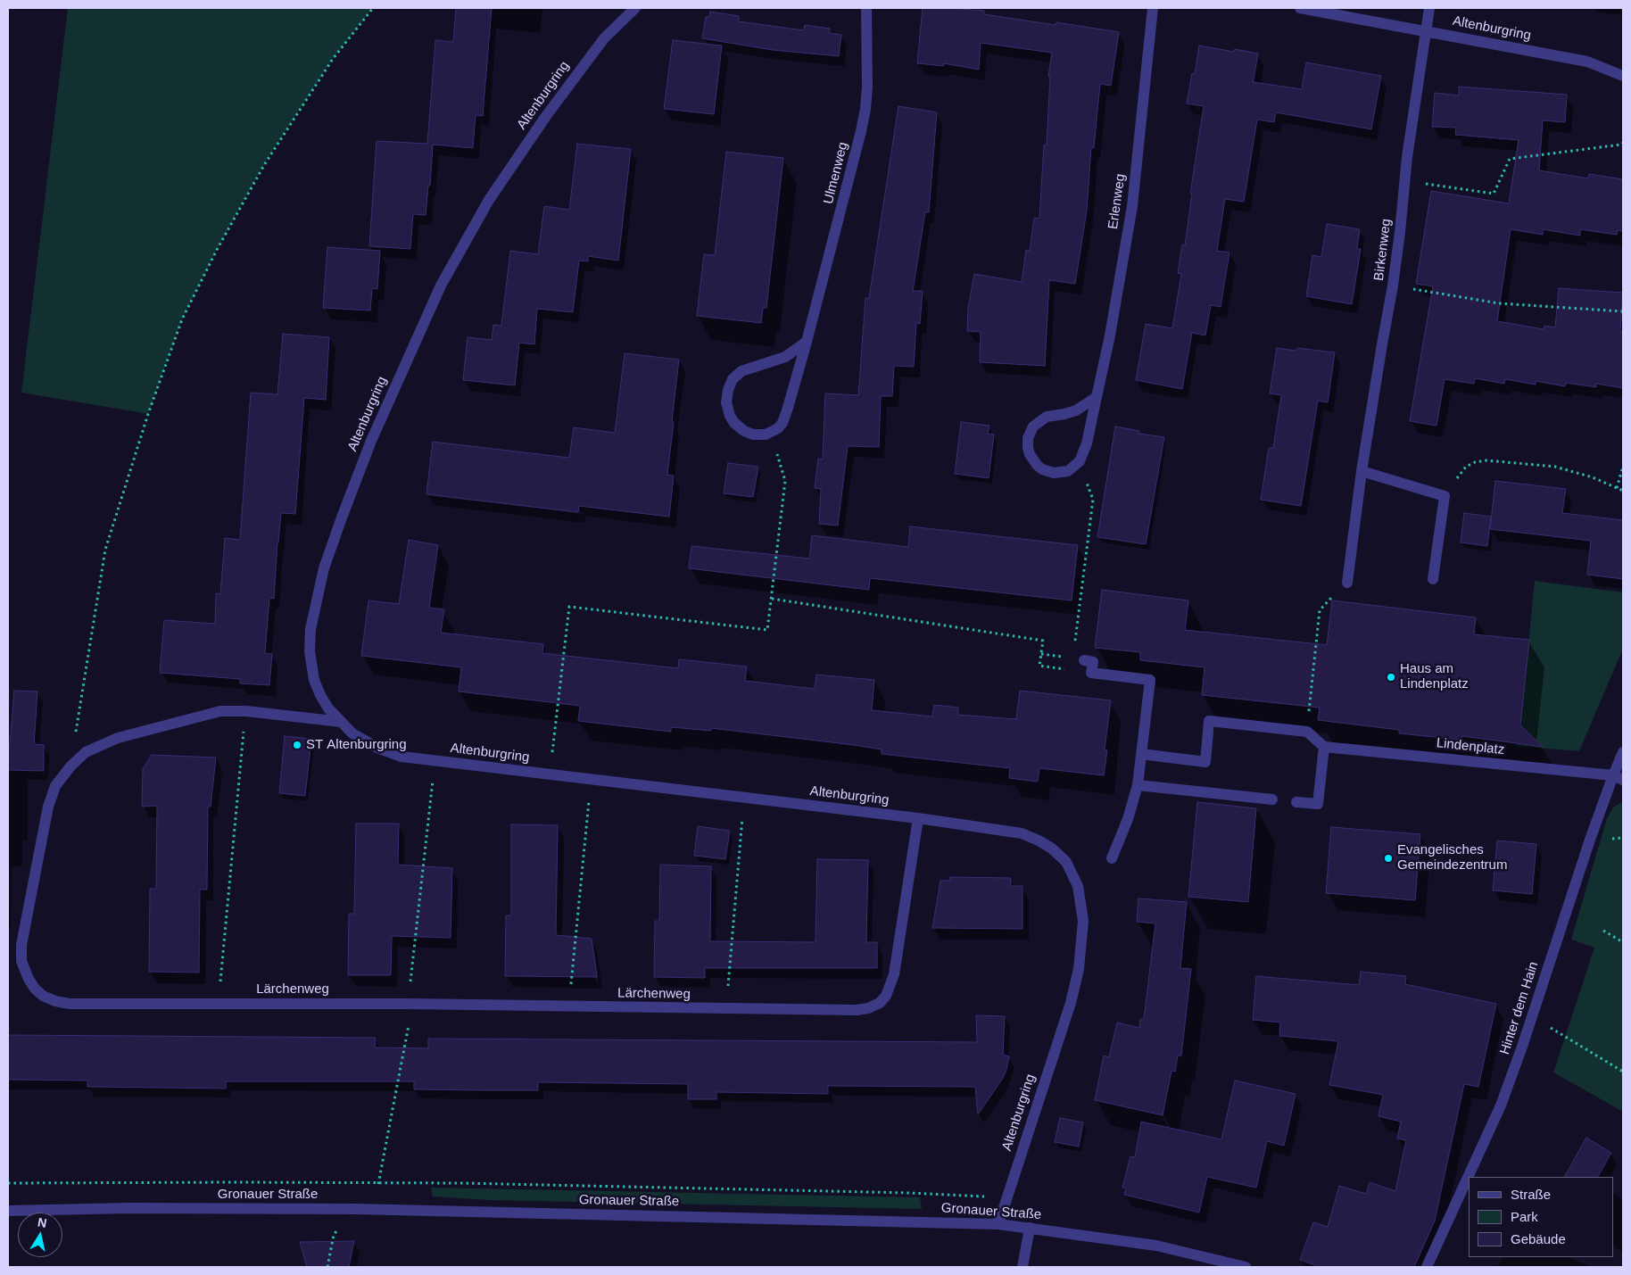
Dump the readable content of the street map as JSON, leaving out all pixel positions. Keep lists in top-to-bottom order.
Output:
{
  "streets": {
    "street": [
      "Altenburgring",
      "Ulmenweg",
      "Erlenweg",
      "Birkenweg",
      "Lindenplatz",
      "Lärchenweg",
      "Hinter dem Hain",
      "Gronauer Straße"
    ]
  },
  "crossings": [
    ["Altenburgring", "Birkenweg"],
    ["Altenburgring", "Lärchenweg"],
    ["Altenburgring", "Gronauer Straße"],
    ["Lindenplatz", "Hinter dem Hain"]
  ],
  "places": ["Haus am Lindenplatz", "ST Altenburgring", "Evangelisches Gemeindezentrum"],
  "legend": ["Straße", "Park", "Gebäude"],
  "north": "top"
}
